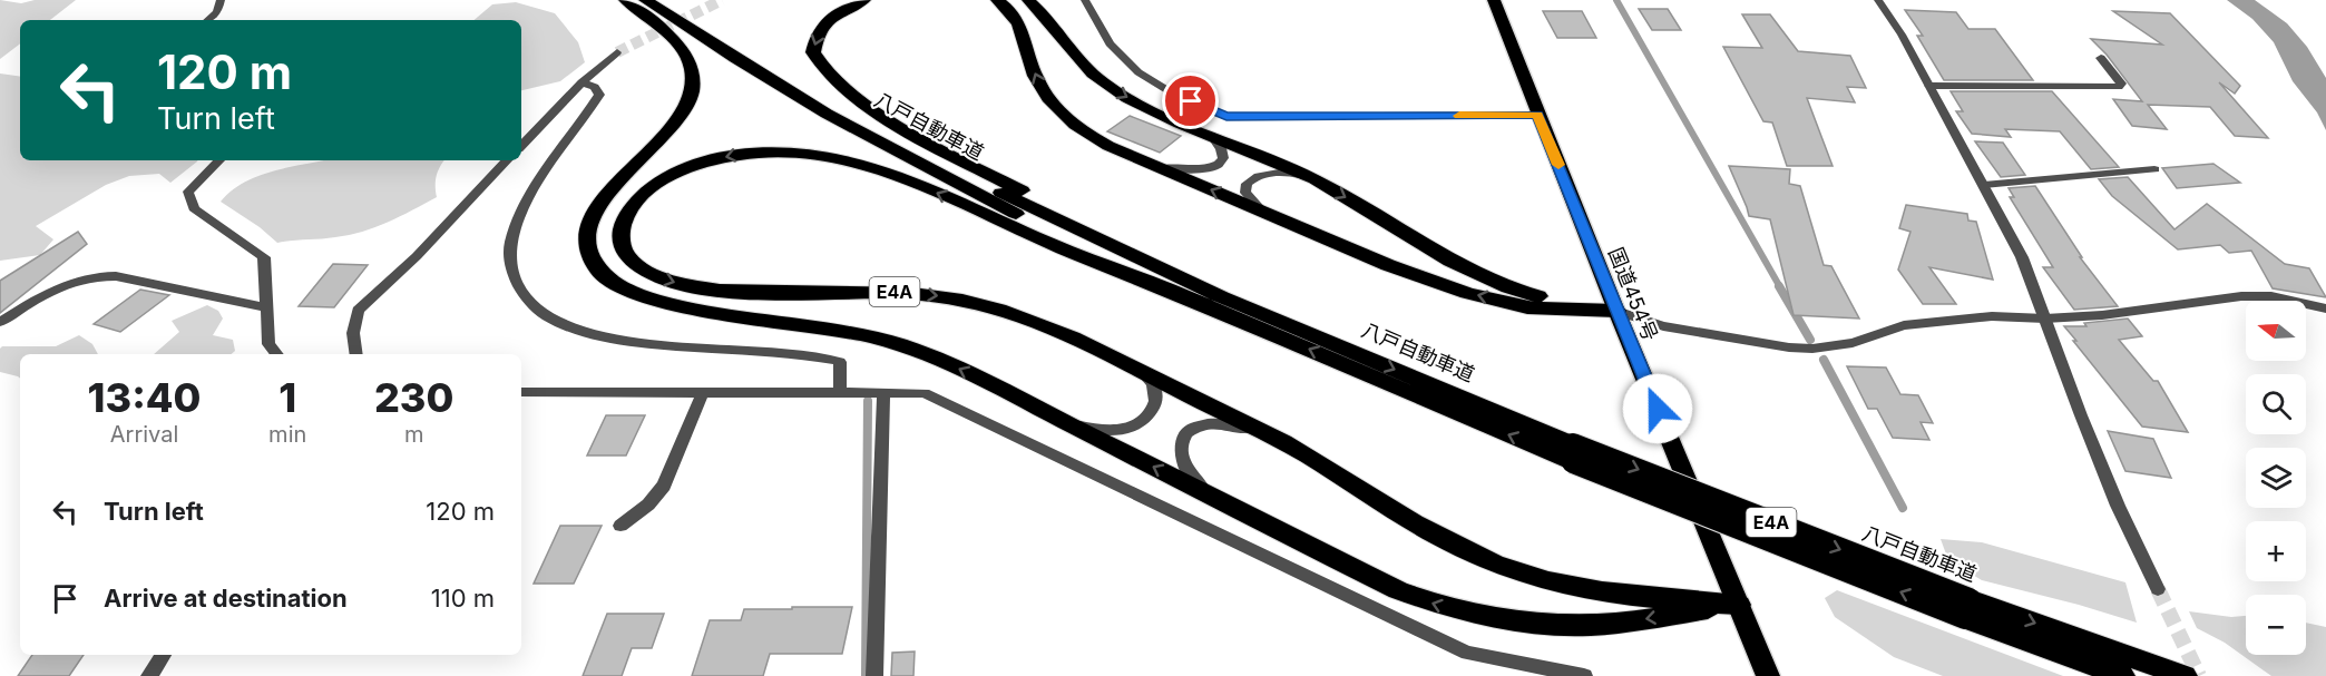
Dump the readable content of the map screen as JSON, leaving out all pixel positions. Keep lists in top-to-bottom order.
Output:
{
  "streets": {
    "highway": ["八戸自動車道", "E4A", "国道454号"]
  },
  "crossings": [
    ["八戸自動車道", "E4A"],
    ["E4A", "国道454号"]
  ],
  "north": "left",
  "page": {
    "turn": ["120 m", "Turn left"],
    "map_buttons": ["+", "−"],
    "eta": [
      "13:40",
      "Arrival",
      "1",
      "min",
      "230",
      "m"
    ],
    "list": [
      {
        "name": "Turn left",
        "value": "120 m"
      },
      {
        "name": "Arrive at destination",
        "value": "110 m"
      }
    ]
  }
}
